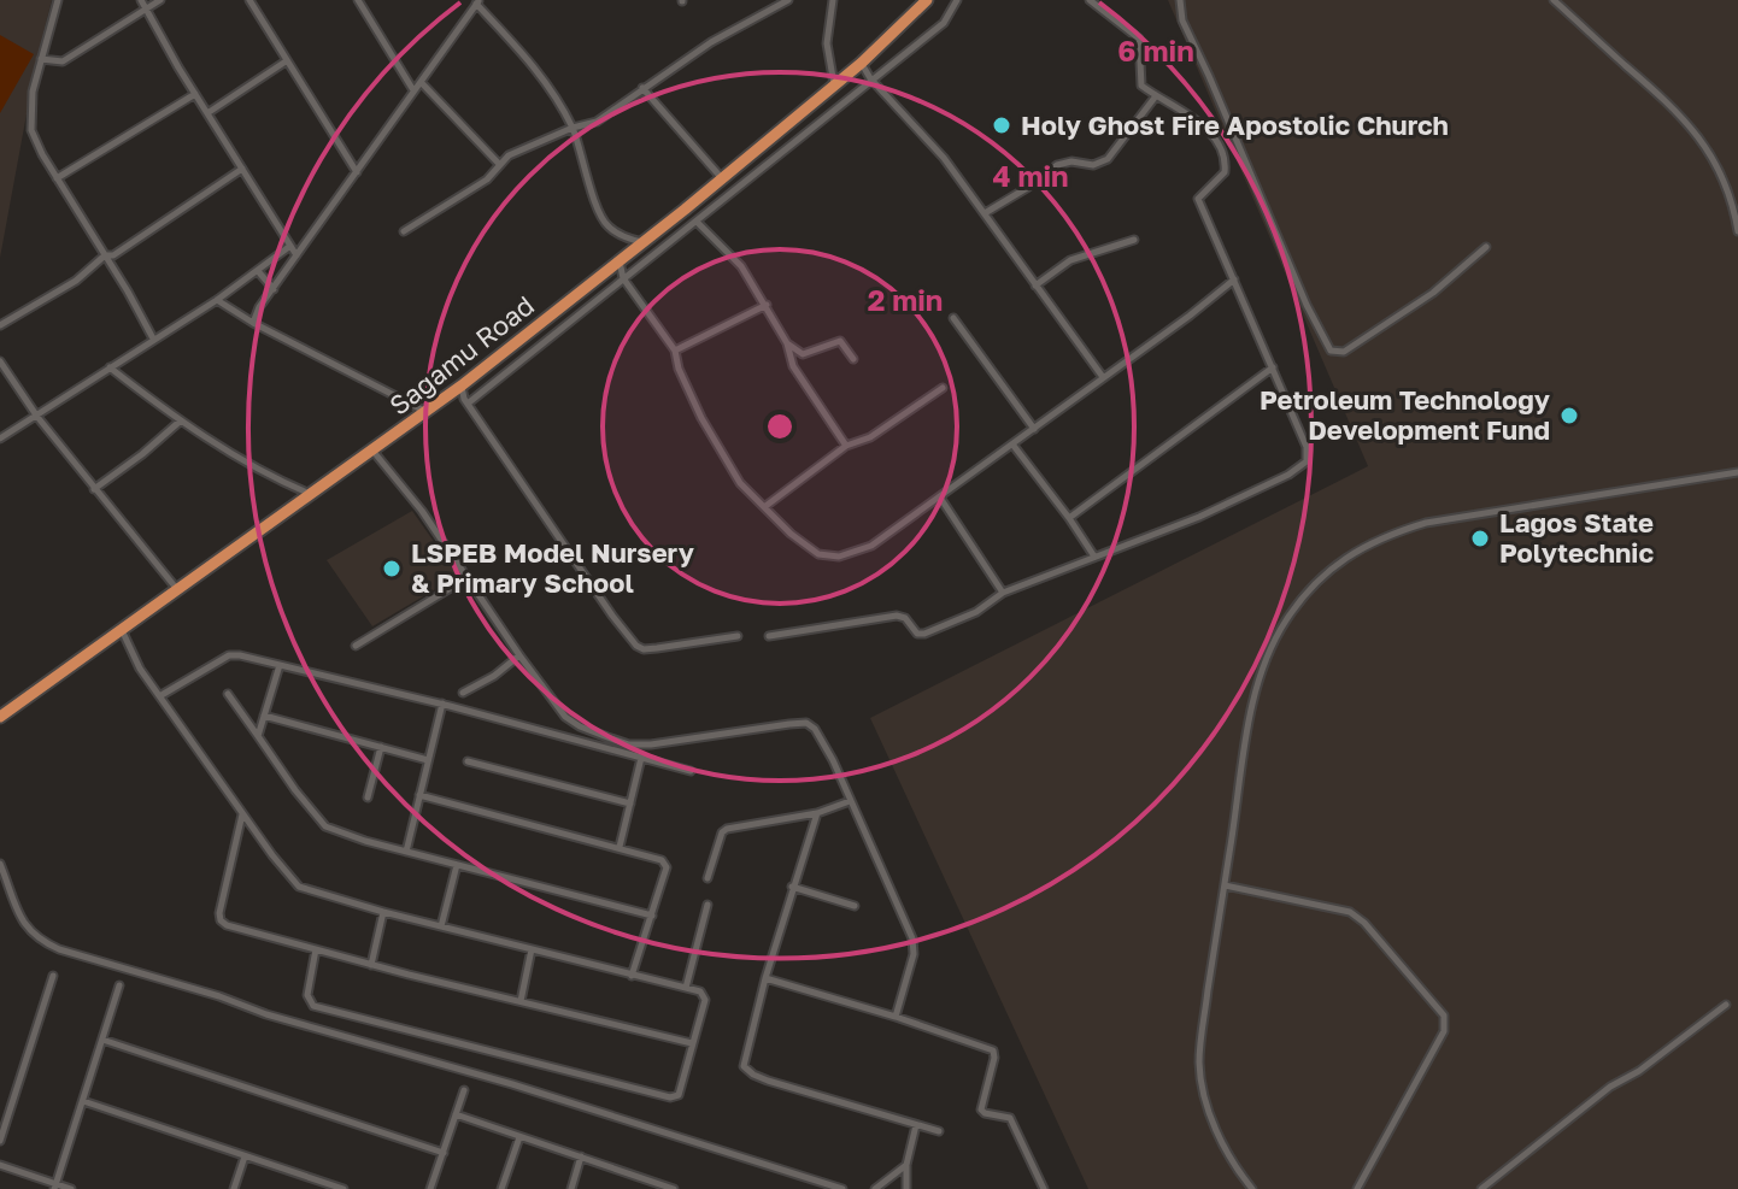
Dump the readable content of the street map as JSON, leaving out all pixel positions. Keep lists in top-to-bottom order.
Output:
{
  "streets": {
    "highway": ["Sagamu Road"]
  },
  "places": [
    "Holy Ghost Fire Apostolic Church",
    "Petroleum Technology Development Fund",
    "Lagos State Polytechnic",
    "LSPEB Model Nursery & Primary School"
  ],
  "rings": ["6 min", "4 min", "2 min"]
}
